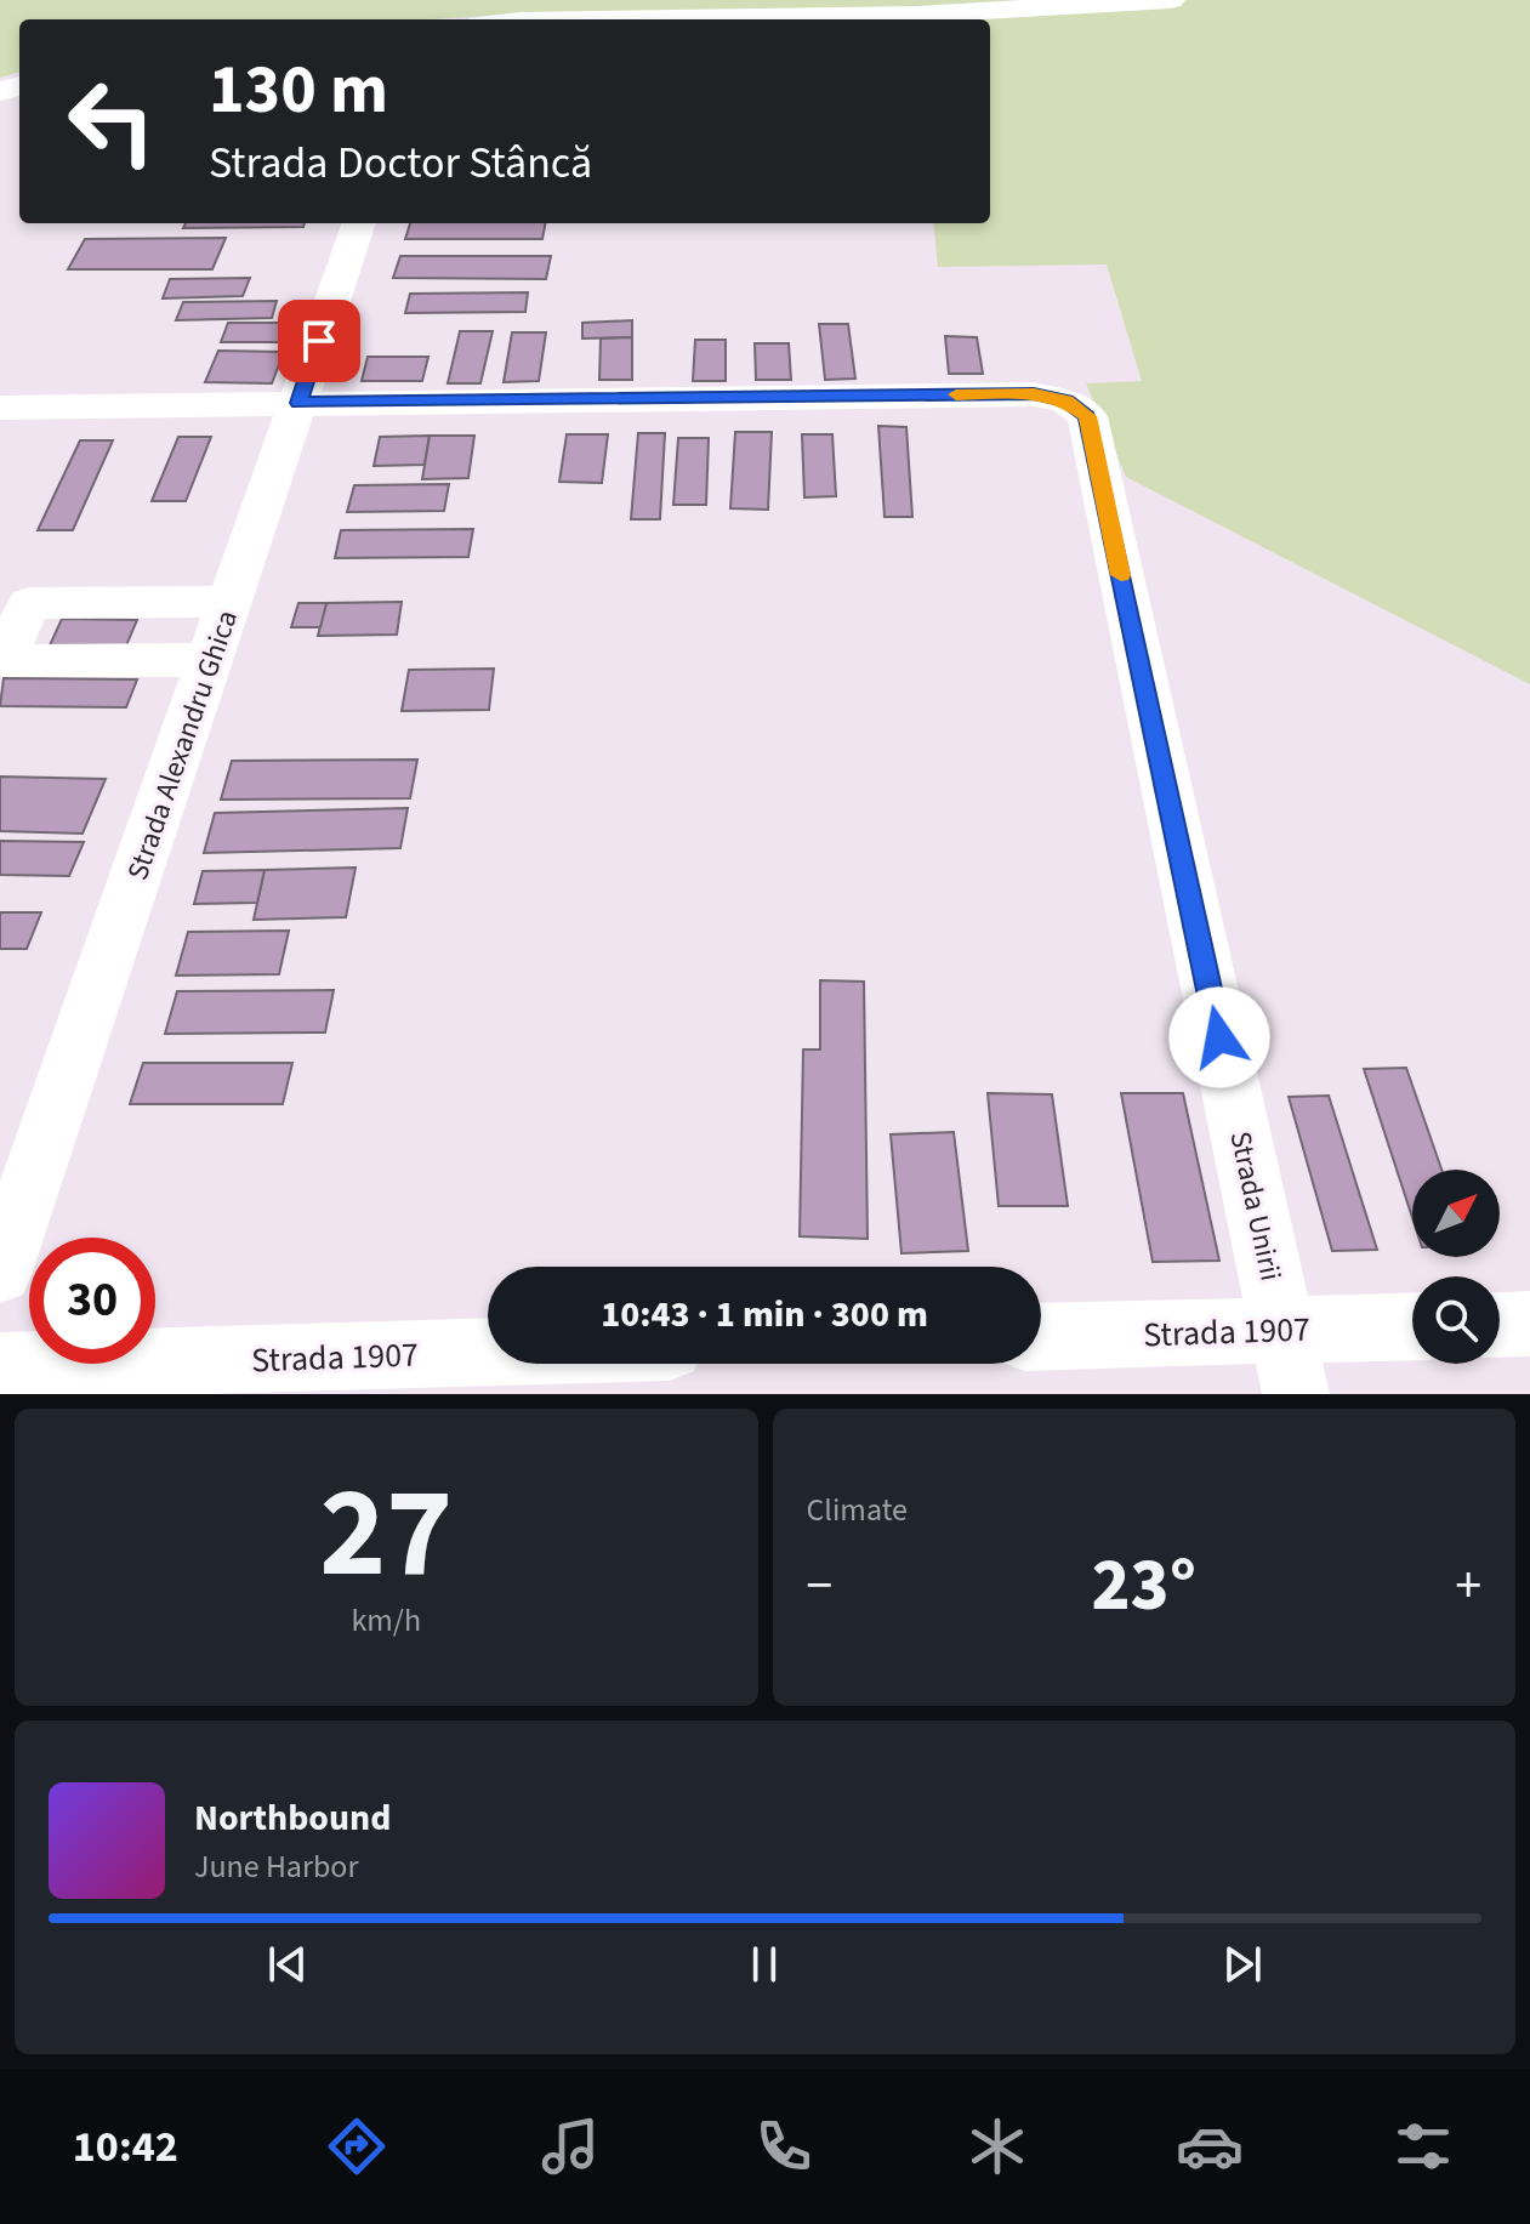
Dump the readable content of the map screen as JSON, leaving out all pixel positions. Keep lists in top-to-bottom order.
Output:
{
  "streets": {
    "street": ["Strada Alexandru Ghica", "Strada Unirii", "Strada 1907"]
  },
  "crossings": [
    ["Strada Alexandru Ghica", "Strada Unirii"],
    ["Strada Unirii", "Strada 1907"]
  ],
  "north": "top right",
  "page": {
    "turn": ["130 m", "Strada Doctor Stâncă"],
    "limit": "30",
    "trip": "10:43 · 1 min · 300 m",
    "tile": [
      ["27", "km/h"],
      "Climate"
    ],
    "heat": ["−", "23°", "+"],
    "song": ["Northbound", "June Harbor"],
    "tabs": "10:42"
  }
}
